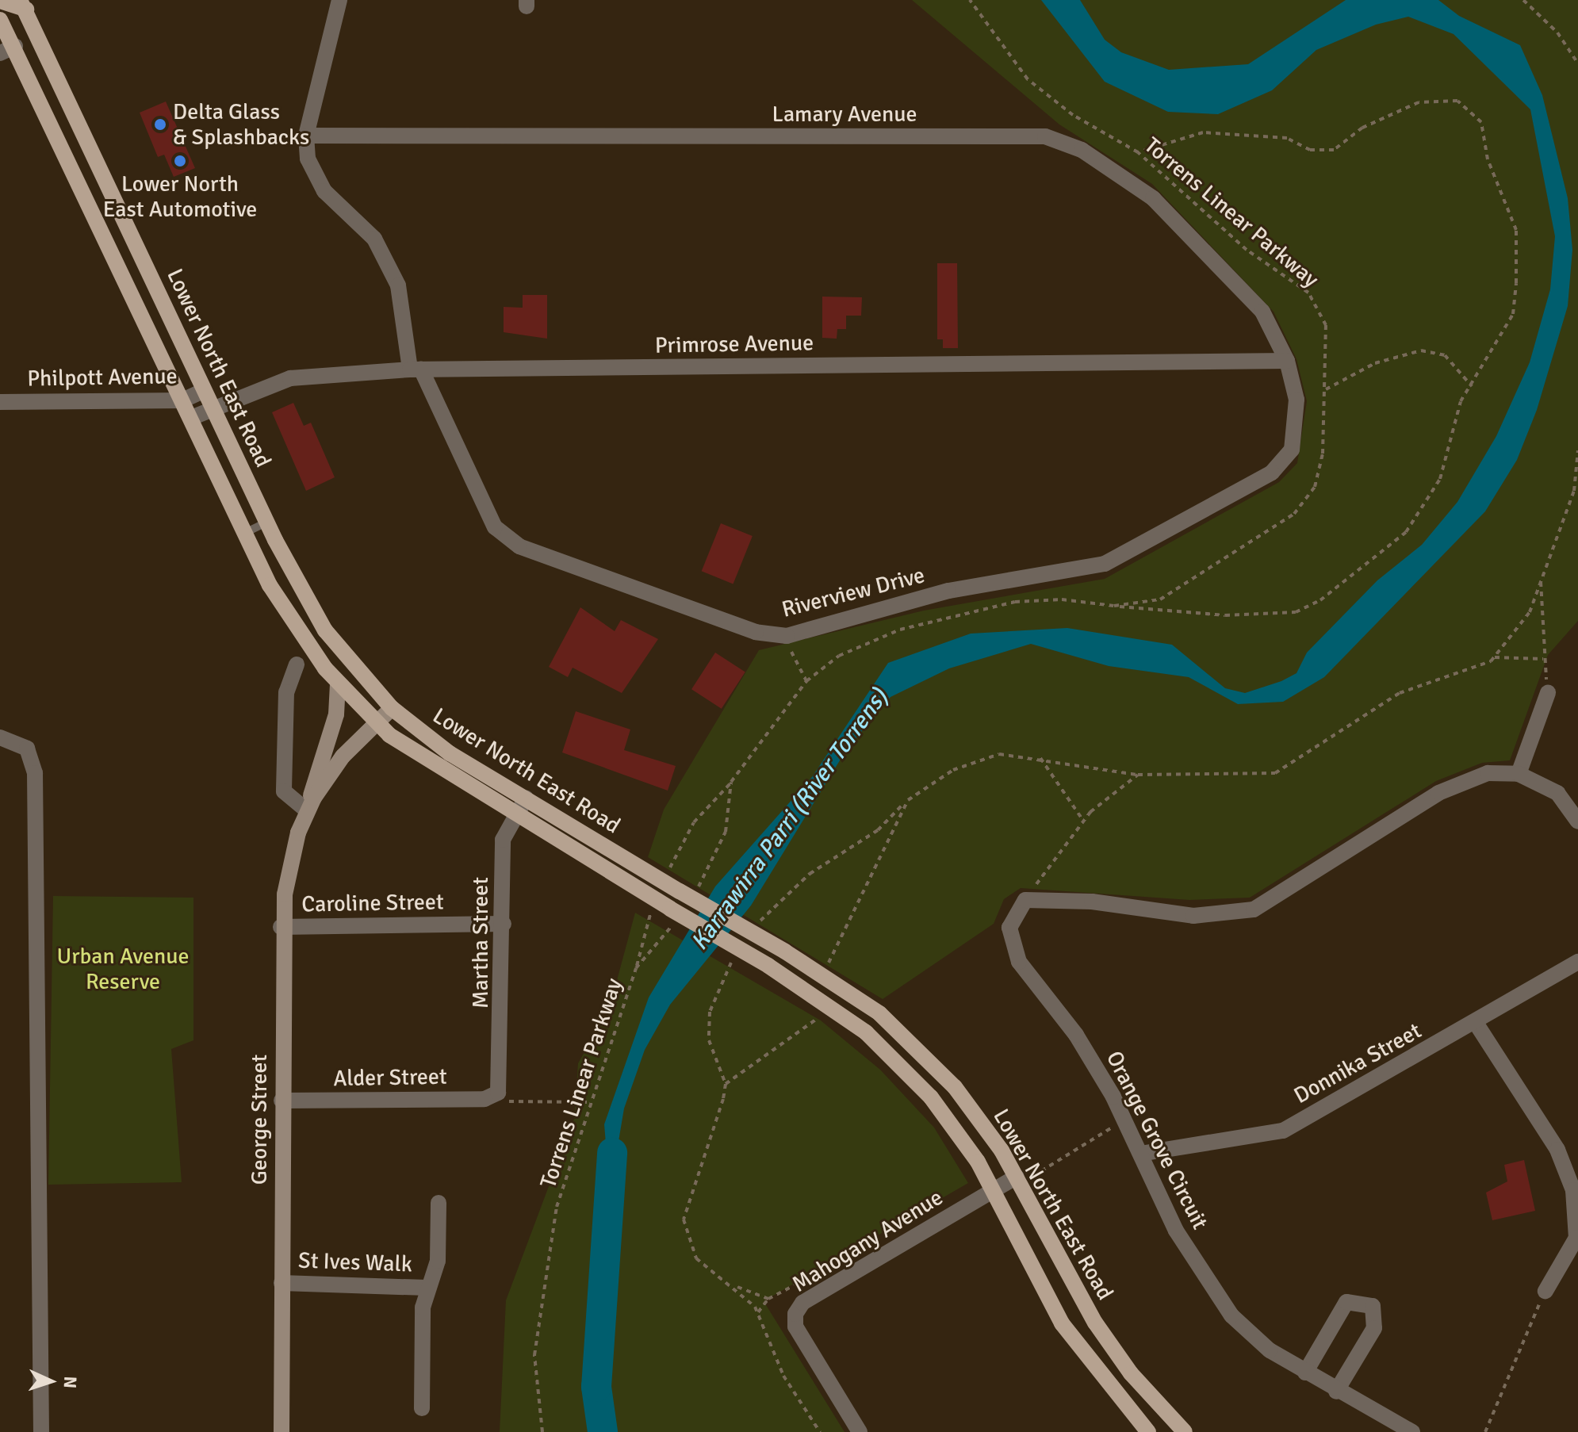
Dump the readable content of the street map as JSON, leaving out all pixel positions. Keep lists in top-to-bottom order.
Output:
{
  "streets": {
    "main road": ["Lower North East Road"],
    "street": [
      "Lamary Avenue",
      "Primrose Avenue",
      "Philpott Avenue",
      "Riverview Drive",
      "Caroline Street",
      "Martha Street",
      "Donnika Street",
      "Alder Street",
      "George Street",
      "Orange Grove Circuit",
      "Mahogany Avenue",
      "St Ives Walk"
    ],
    "path": ["Torrens Linear Parkway"]
  },
  "crossings": [
    ["Lamary Avenue", "Primrose Avenue"],
    ["Lamary Avenue", "Riverview Drive"],
    ["Torrens Linear Parkway", "Lower North East Road"],
    ["Primrose Avenue", "Lower North East Road"],
    ["Primrose Avenue", "Riverview Drive"],
    ["Lower North East Road", "Philpott Avenue"],
    ["Lower North East Road", "Martha Street"],
    ["Lower North East Road", "George Street"],
    ["Lower North East Road", "Mahogany Avenue"],
    ["Caroline Street", "Martha Street"],
    ["Caroline Street", "George Street"],
    ["Martha Street", "Alder Street"],
    ["Donnika Street", "Orange Grove Circuit"],
    ["Alder Street", "George Street"],
    ["George Street", "St Ives Walk"]
  ],
  "water": ["Karrawirra Parri (River Torrens)"],
  "parks": ["Urban Avenue Reserve"],
  "places": ["Delta Glass & Splashbacks", "Lower North East Automotive"],
  "north": "right"
}
